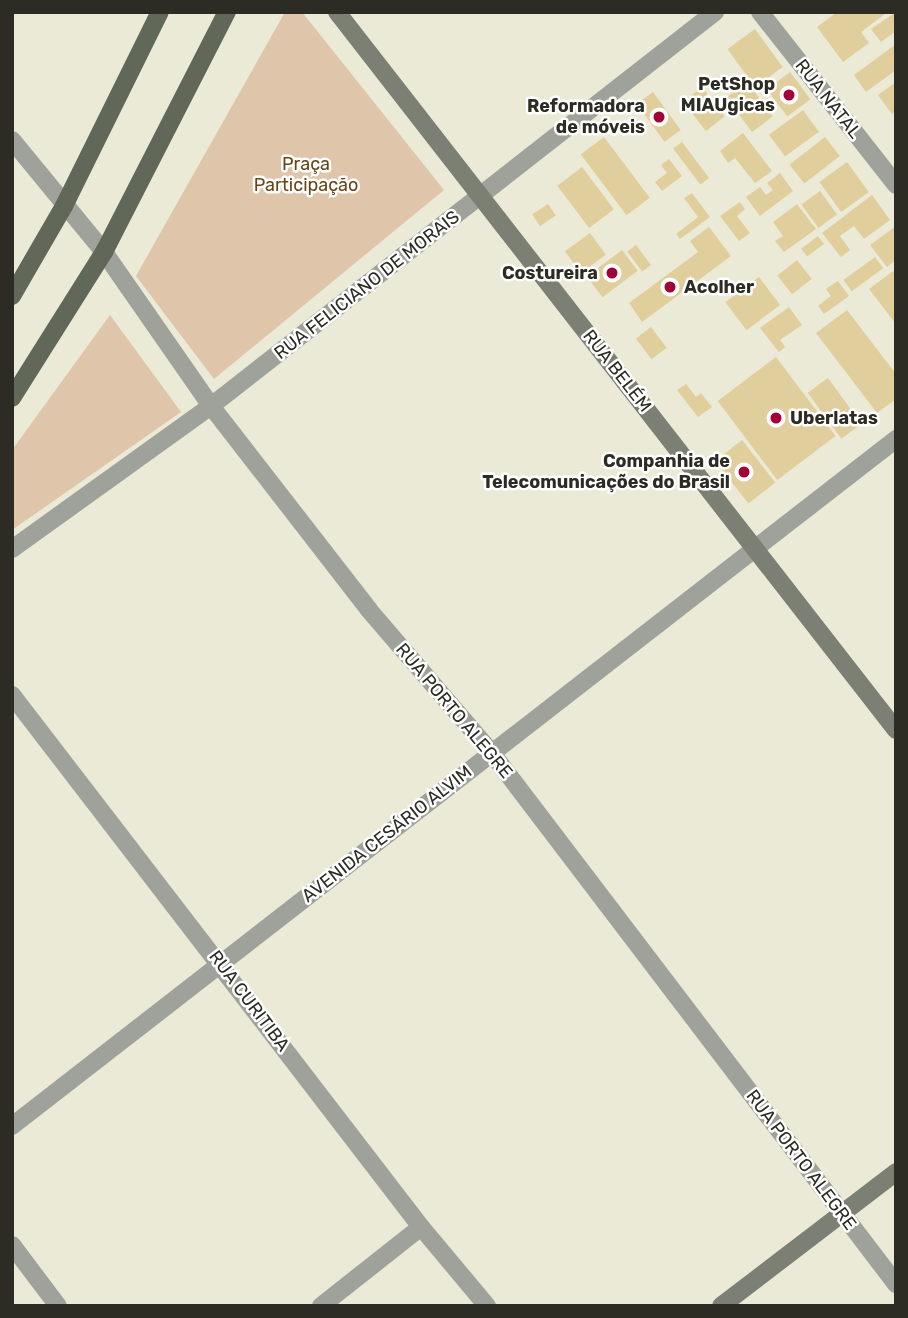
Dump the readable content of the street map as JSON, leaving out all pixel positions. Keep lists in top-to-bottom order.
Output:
{
  "streets": {
    "street": [
      "RUA NATAL",
      "RUA FELICIANO DE MORAIS",
      "RUA BELÉM",
      "RUA PORTO ALEGRE",
      "AVENIDA CESÁRIO ALVIM",
      "RUA CURITIBA"
    ]
  },
  "crossings": [
    ["RUA FELICIANO DE MORAIS", "RUA BELÉM"],
    ["RUA FELICIANO DE MORAIS", "RUA PORTO ALEGRE"],
    ["RUA BELÉM", "AVENIDA CESÁRIO ALVIM"],
    ["RUA PORTO ALEGRE", "AVENIDA CESÁRIO ALVIM"],
    ["AVENIDA CESÁRIO ALVIM", "RUA CURITIBA"]
  ],
  "parks": ["Praça Participação"],
  "places": [
    "PetShop MIAUgicas",
    "Reformadora de móveis",
    "Costureira",
    "Acolher",
    "Uberlatas",
    "Companhia de Telecomunicações do Brasil"
  ]
}
